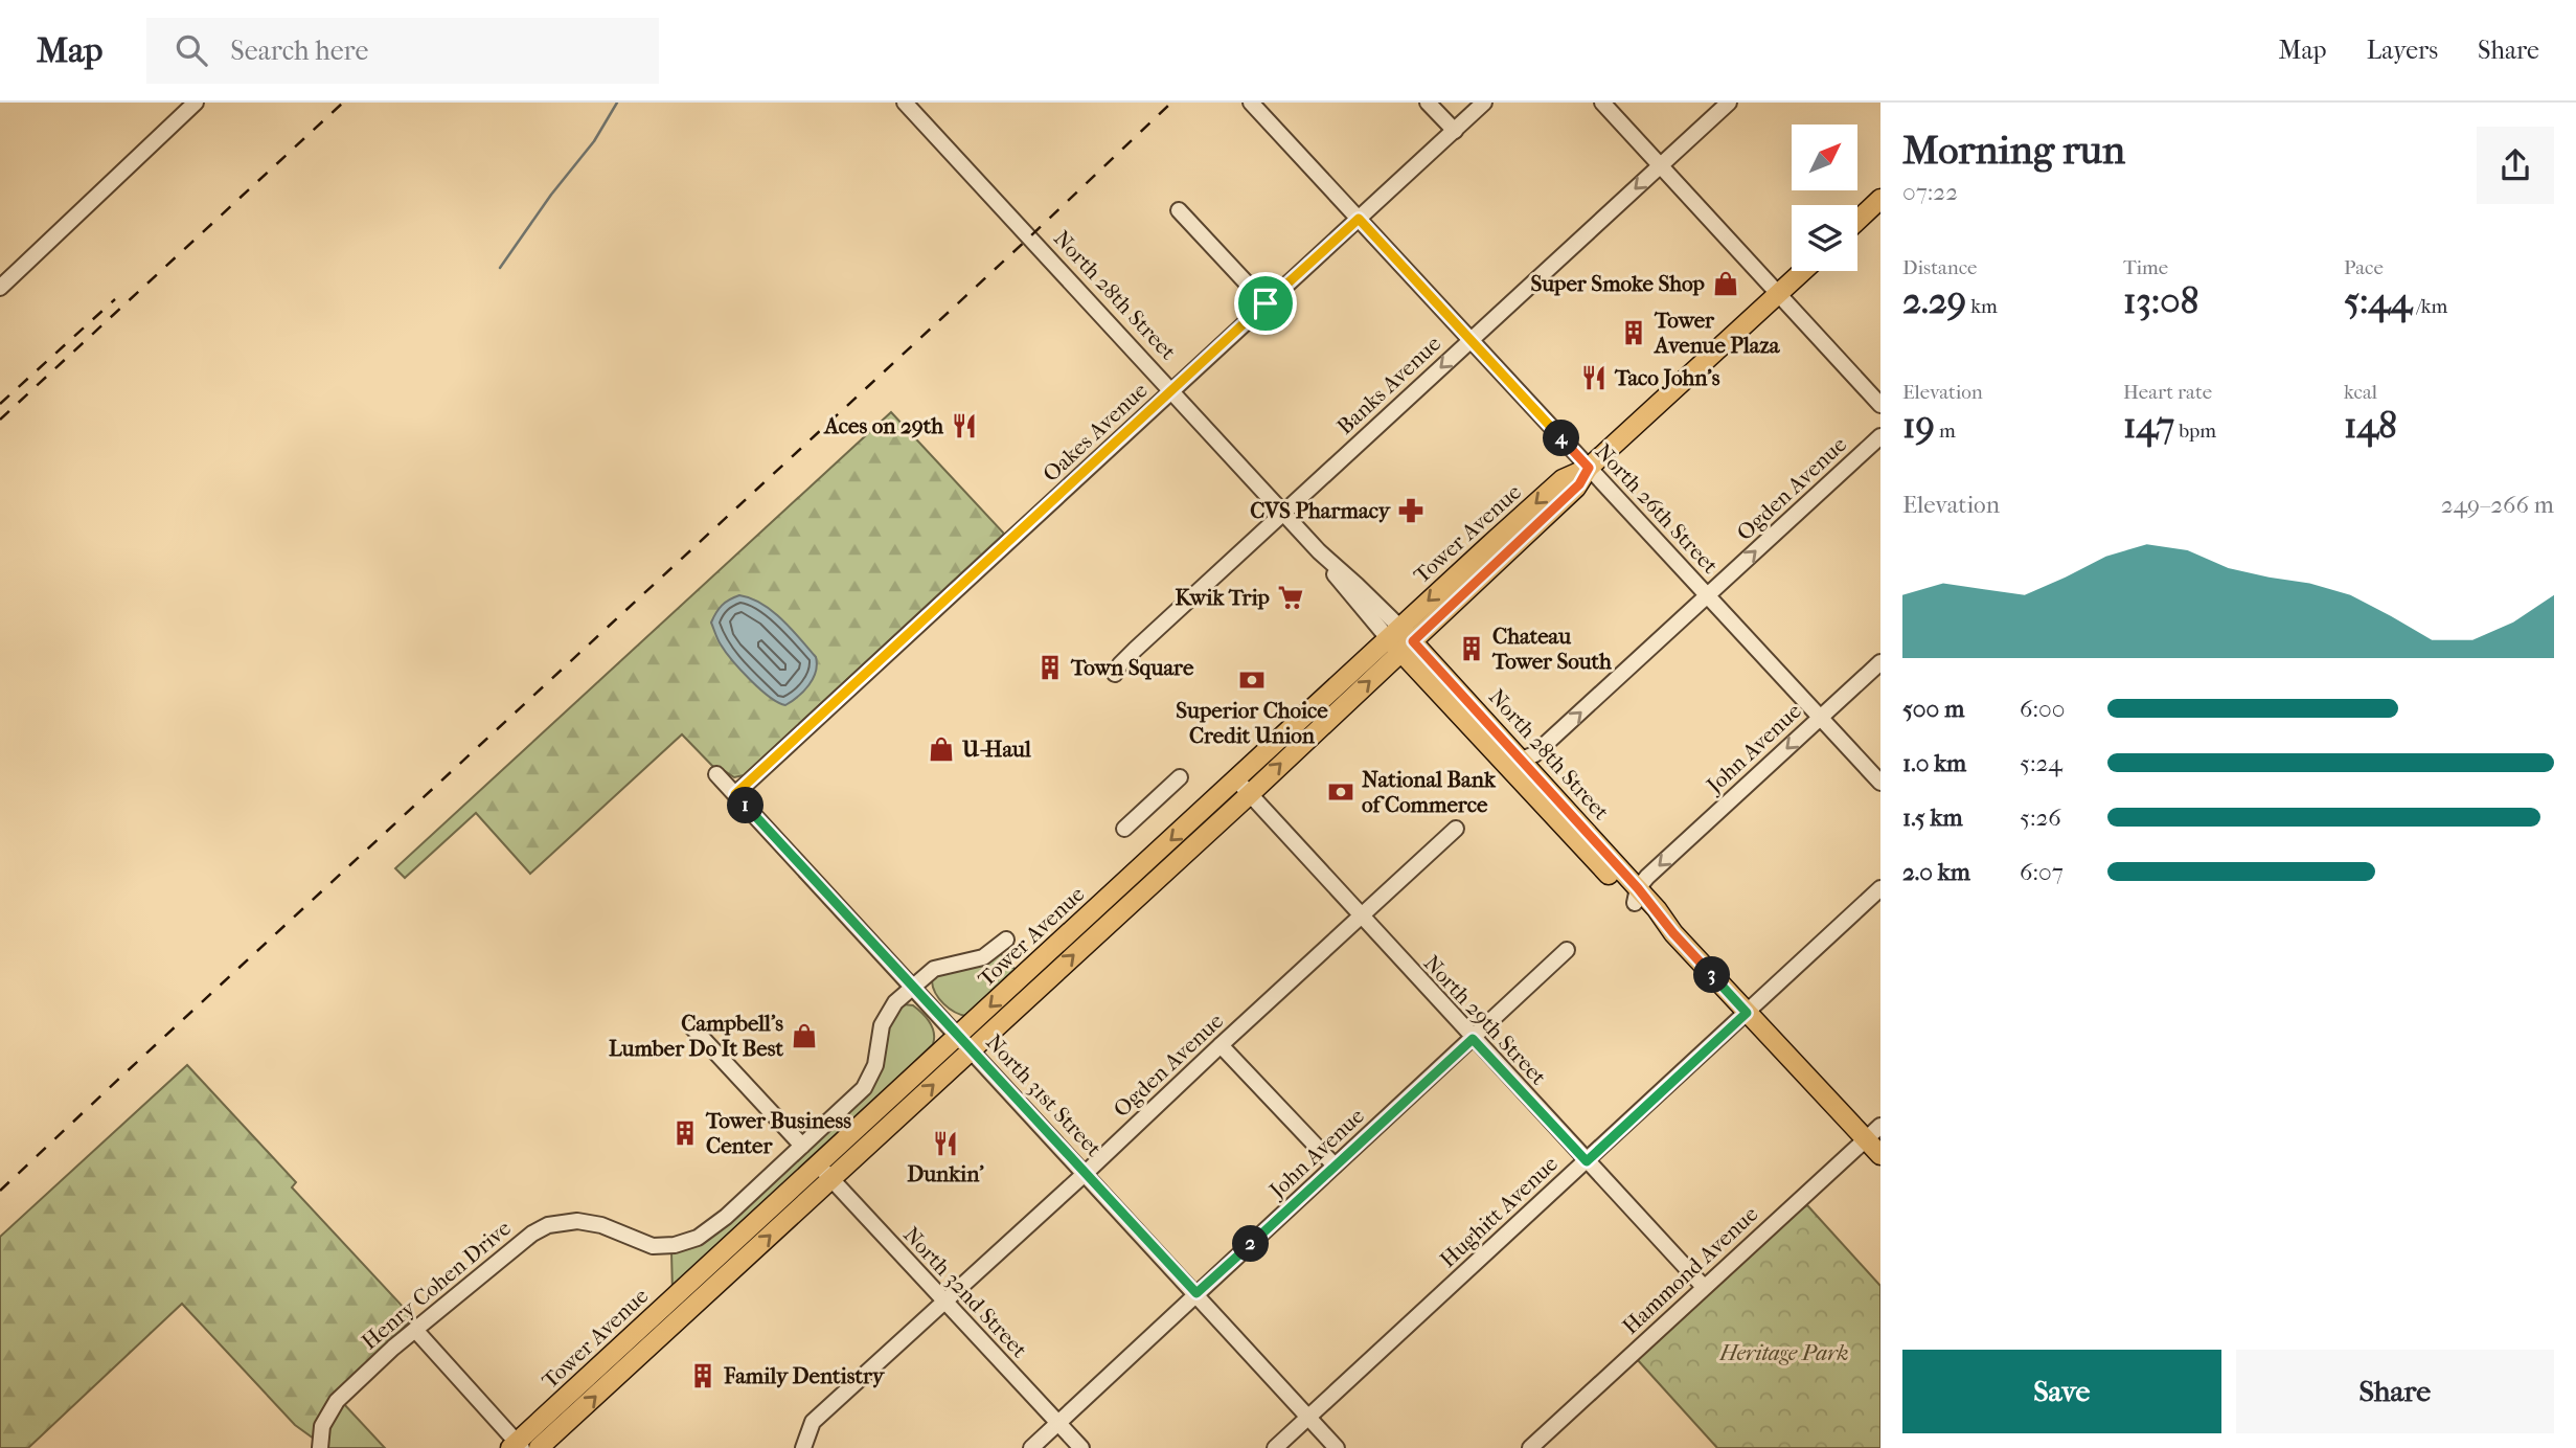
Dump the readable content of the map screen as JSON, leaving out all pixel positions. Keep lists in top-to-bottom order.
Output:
{
  "streets": {
    "main road": ["North 28th Street", "Tower Avenue"],
    "street": [
      "Banks Avenue",
      "Oakes Avenue",
      "Ogden Avenue",
      "North 26th Street",
      "John Avenue",
      "North 29th Street",
      "North 31st Street",
      "Hughitt Avenue",
      "Hammond Avenue",
      "Henry Cohen Drive",
      "North 32nd Street"
    ]
  },
  "crossings": [
    ["North 28th Street", "Banks Avenue"],
    ["North 28th Street", "Oakes Avenue"],
    ["North 28th Street", "Ogden Avenue"],
    ["North 28th Street", "Tower Avenue"],
    ["North 28th Street", "John Avenue"],
    ["North 28th Street", "Hughitt Avenue"],
    ["North 28th Street", "Hammond Avenue"],
    ["Banks Avenue", "North 26th Street"],
    ["Oakes Avenue", "North 26th Street"],
    ["Oakes Avenue", "North 31st Street"],
    ["Ogden Avenue", "North 26th Street"],
    ["Ogden Avenue", "North 29th Street"],
    ["Ogden Avenue", "North 31st Street"],
    ["Ogden Avenue", "North 32nd Street"],
    ["North 26th Street", "Tower Avenue"],
    ["North 26th Street", "John Avenue"],
    ["Tower Avenue", "North 29th Street"],
    ["Tower Avenue", "North 31st Street"],
    ["Tower Avenue", "North 32nd Street"],
    ["John Avenue", "North 29th Street"],
    ["John Avenue", "North 31st Street"],
    ["John Avenue", "North 32nd Street"],
    ["North 29th Street", "Hughitt Avenue"],
    ["North 29th Street", "Hammond Avenue"],
    ["North 31st Street", "Hughitt Avenue"],
    ["North 31st Street", "Henry Cohen Drive"]
  ],
  "one_way": ["Banks Avenue"],
  "parks": ["Heritage Park"],
  "places": {
    "shop": ["Super Smoke Shop", "U-Haul", "Campbell's Lumber Do It Best"],
    "building": [
      "Tower Avenue Plaza",
      "Chateau Tower South",
      "Town Square",
      "Tower Business Center",
      "Family Dentistry"
    ],
    "restaurant": ["Taco John's", "Aces on 29th", "Dunkin'"],
    "pharmacy": ["CVS Pharmacy"],
    "supermarket": ["Kwik Trip"],
    "bank": ["Superior Choice Credit Union", "National Bank of Commerce"]
  },
  "north": "top right",
  "page": {
    "header": "Map",
    "search": "Search here",
    "nav": ["Map", "Layers", "Share"],
    "heading": ["Morning run", "07:22"],
    "stats": [
      ["Distance", "2.29 km"],
      ["Time", "13:08"],
      ["Pace", "5:44 /km"],
      ["Elevation", "19 m"],
      ["Heart rate", "147 bpm"],
      ["kcal", "148"]
    ],
    "pins": [
      "4",
      "1",
      "3",
      "2"
    ],
    "chart": ["Elevation", "249–266 m"],
    "list": [
      {
        "name": "500 m",
        "note": "6:00"
      },
      {
        "name": "1.0 km",
        "note": "5:24"
      },
      {
        "name": "1.5 km",
        "note": "5:26"
      },
      {
        "name": "2.0 km",
        "note": "6:07"
      }
    ],
    "buttons": ["Save", "Share"]
  }
}
